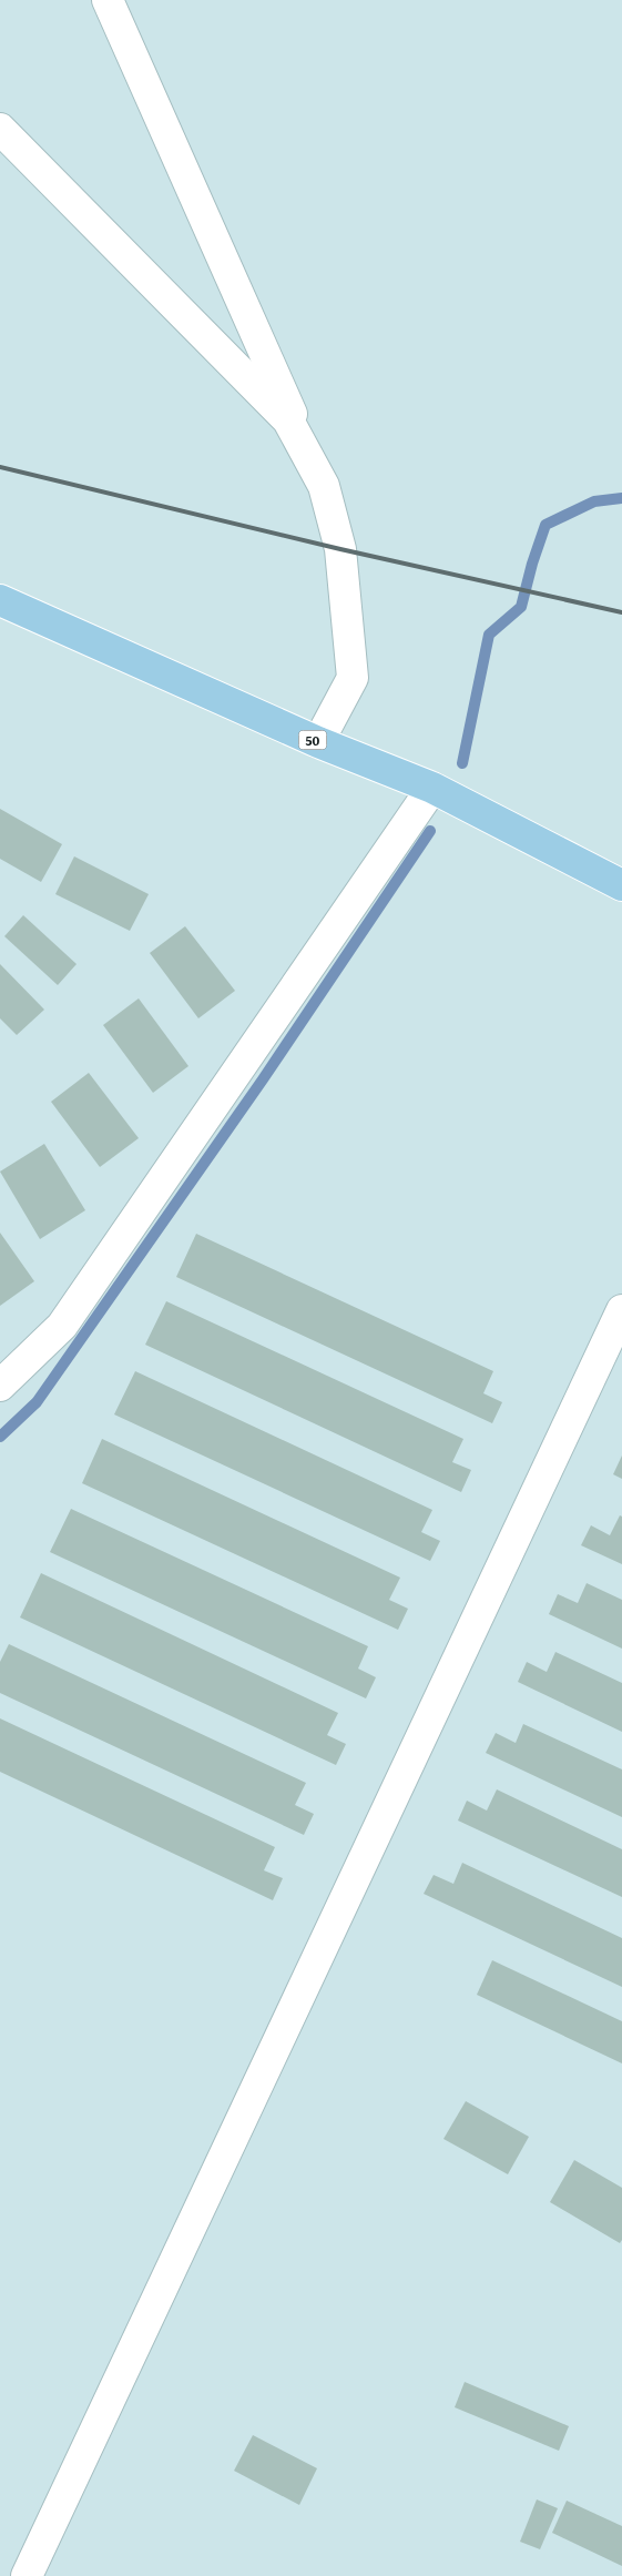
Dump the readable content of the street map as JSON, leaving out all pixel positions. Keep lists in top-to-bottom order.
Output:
{
  "streets": {
    "main road": ["50"]
  }
}
